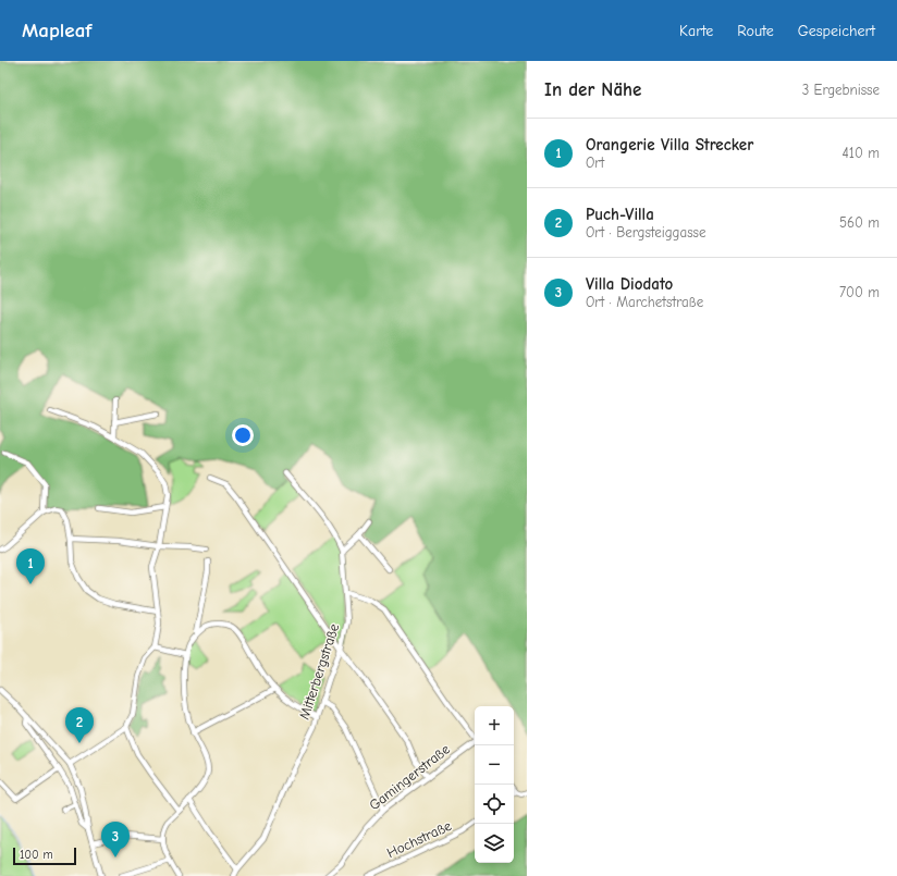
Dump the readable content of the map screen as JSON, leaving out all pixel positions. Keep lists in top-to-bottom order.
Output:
{
  "streets": {
    "street": ["Mitterbergstraße", "Gamingerstraße", "Hochstraße"]
  },
  "scale_bar": "100 m",
  "page": {
    "header": "Mapleaf",
    "nav": ["Karte", "Route", "Gespeichert"],
    "heading": ["In der Nähe", "3 Ergebnisse"],
    "list": [
      {
        "mark": "1",
        "name": "Orangerie Villa Strecker",
        "note": "Ort",
        "value": "410 m"
      },
      {
        "mark": "2",
        "name": "Puch-Villa",
        "note": "Ort · Bergsteiggasse",
        "value": "560 m"
      },
      {
        "mark": "3",
        "name": "Villa Diodato",
        "note": "Ort · Marchetstraße",
        "value": "700 m"
      }
    ],
    "pins": ["1", "2", "3"],
    "map_buttons": ["+", "−"],
    "scale": "100 m"
  }
}
